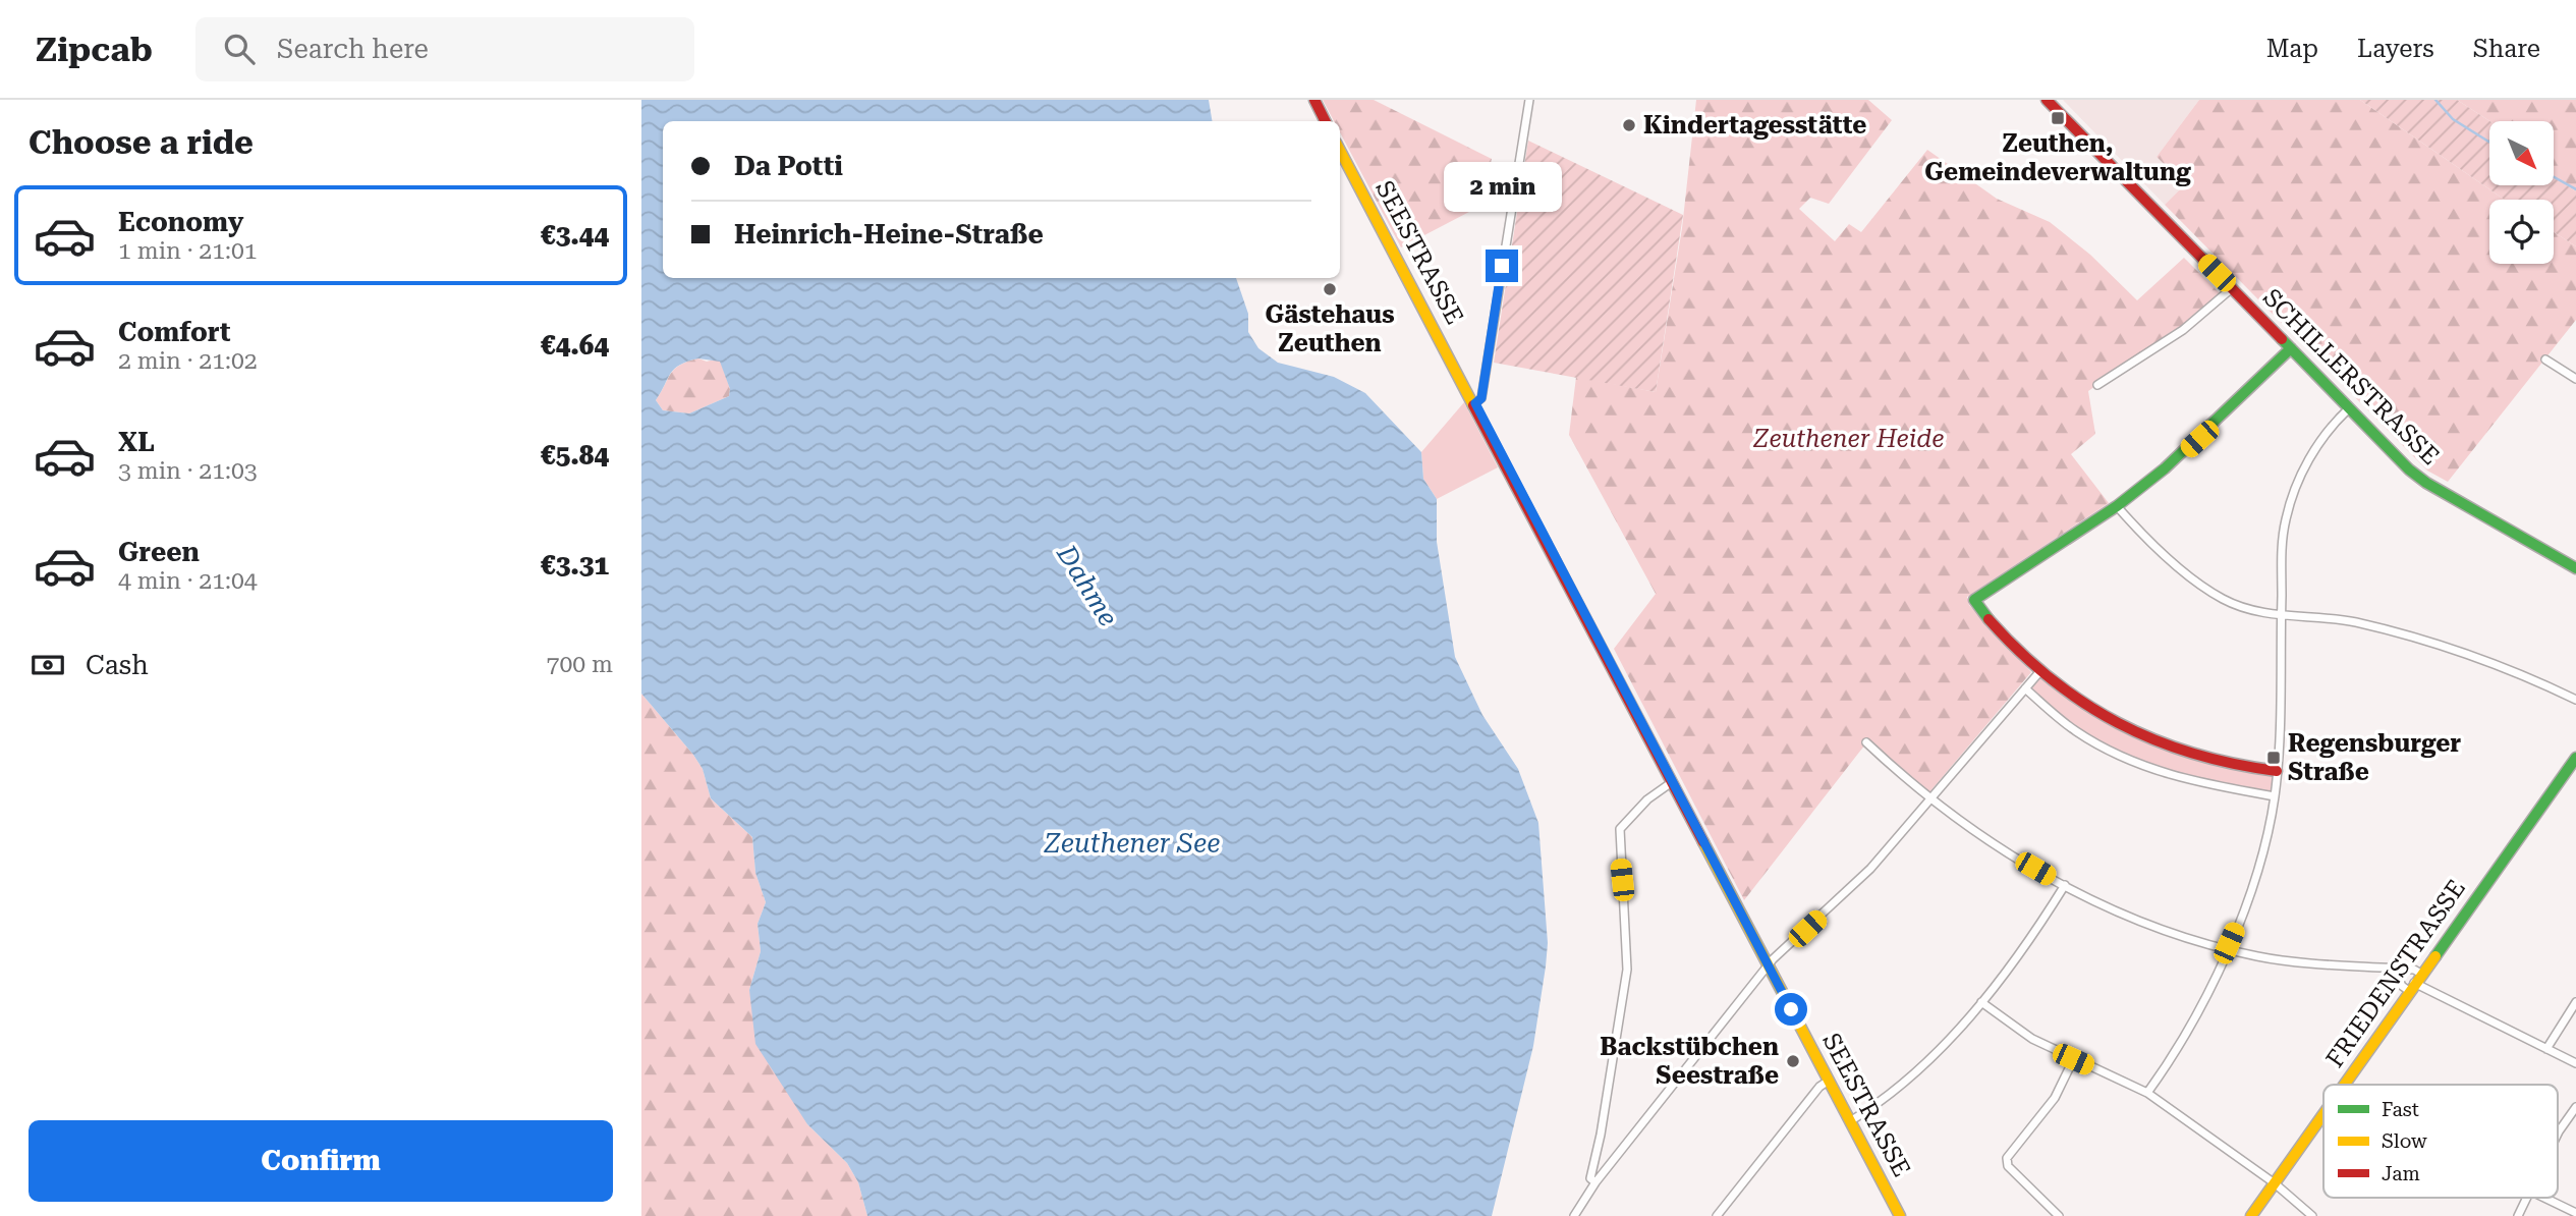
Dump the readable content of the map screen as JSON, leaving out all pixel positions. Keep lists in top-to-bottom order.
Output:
{
  "streets": {
    "street": ["SEESTRASSE", "SCHILLERSTRASSE", "FRIEDENSTRASSE"]
  },
  "water": ["Dahme", "Zeuthener See"],
  "parks": ["Zeuthener Heide"],
  "places": {
    "transit": ["Zeuthen, Gemeindeverwaltung", "Regensburger Straße"],
    "other": ["Kindertagesstätte", "Gästehaus Zeuthen", "Backstübchen Seestraße"]
  },
  "legend": ["Fast", "Slow", "Jam"],
  "north": "bottom right",
  "page": {
    "header": "Zipcab",
    "search": "Search here",
    "nav": ["Map", "Layers", "Share"],
    "heading": "Choose a ride",
    "banner": ["Da Potti", "Heinrich-Heine-Straße"],
    "bubble": "2 min",
    "list": [
      {
        "name": "Economy",
        "note": "1 min · 21:01",
        "value": "€3.44"
      },
      {
        "name": "Comfort",
        "note": "2 min · 21:02",
        "value": "€4.64"
      },
      {
        "name": "XL",
        "note": "3 min · 21:03",
        "value": "€5.84"
      },
      {
        "name": "Green",
        "note": "4 min · 21:04",
        "value": "€3.31"
      }
    ],
    "pay": ["Cash", "700 m"],
    "buttons": "Confirm"
  }
}
